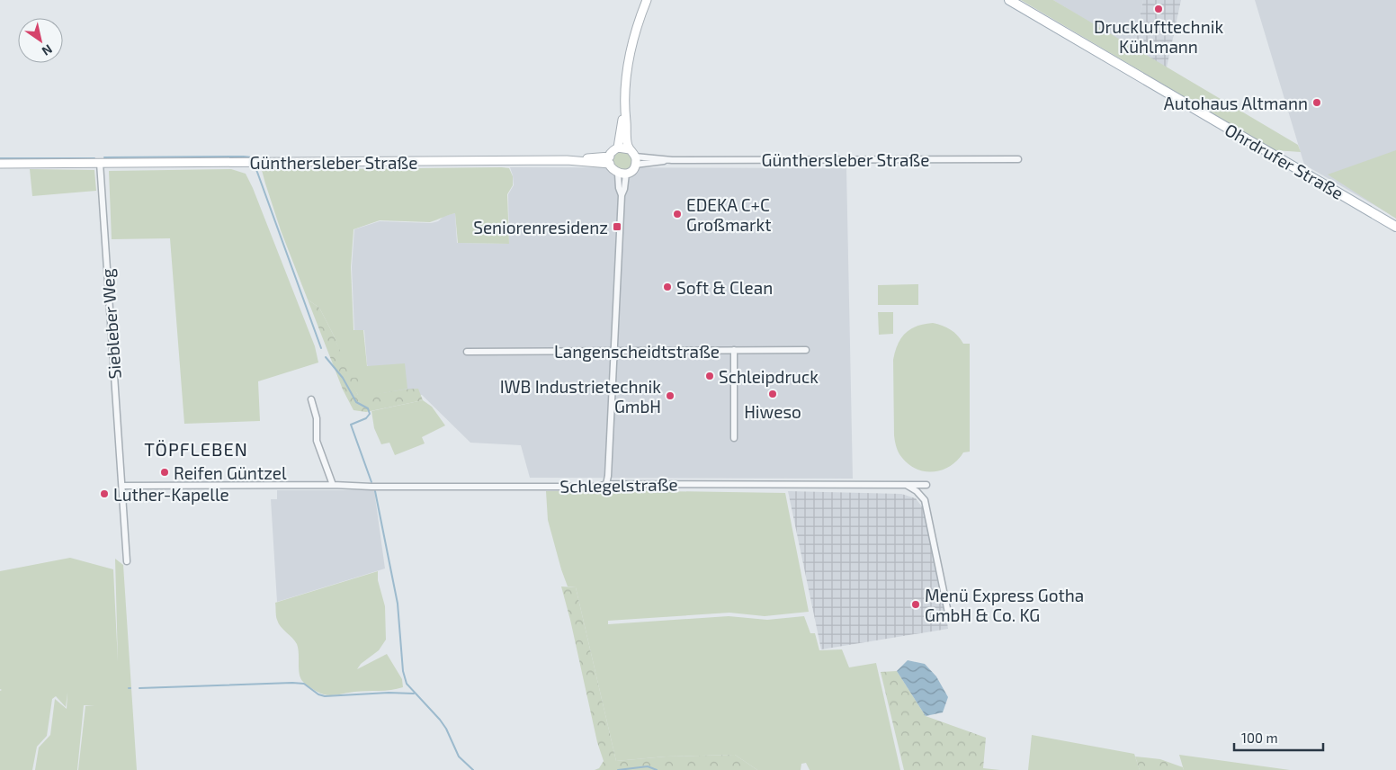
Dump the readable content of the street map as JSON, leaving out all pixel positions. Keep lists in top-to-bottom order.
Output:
{
  "streets": {
    "main road": ["Günthersleber Straße", "Ohrdrufer Straße"],
    "street": ["Siebleber Weg", "Langenscheidtstraße", "Schlegelstraße"]
  },
  "crossings": [
    ["Günthersleber Straße", "Siebleber Weg"],
    ["Siebleber Weg", "Schlegelstraße"]
  ],
  "districts": ["TÖPFLEBEN"],
  "places": {
    "other": [
      "Drucklufttechnik Kühlmann",
      "Autohaus Altmann",
      "EDEKA C+C Großmarkt",
      "Soft & Clean",
      "Schleipdruck",
      "Hiweso",
      "IWB Industrietechnik GmbH",
      "Reifen Güntzel",
      "Luther-Kapelle",
      "Menü Express Gotha GmbH & Co. KG"
    ],
    "transit": ["Seniorenresidenz"]
  },
  "scale_bar": "100 m",
  "north": "bottom right"
}
